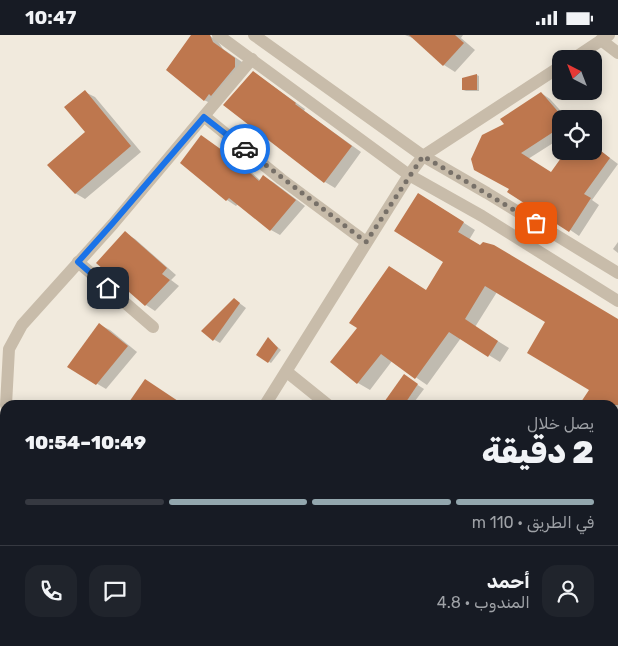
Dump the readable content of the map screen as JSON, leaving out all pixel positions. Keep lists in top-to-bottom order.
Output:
{
  "north": "top left",
  "page": {
    "status": "10:47",
    "heading": ["2 دقيقة", "يصل خلال", "10:49–10:54"],
    "panel": ["أحمد", "المندوب · 4.8"],
    "bar": "في الطريق · 110 m"
  }
}
